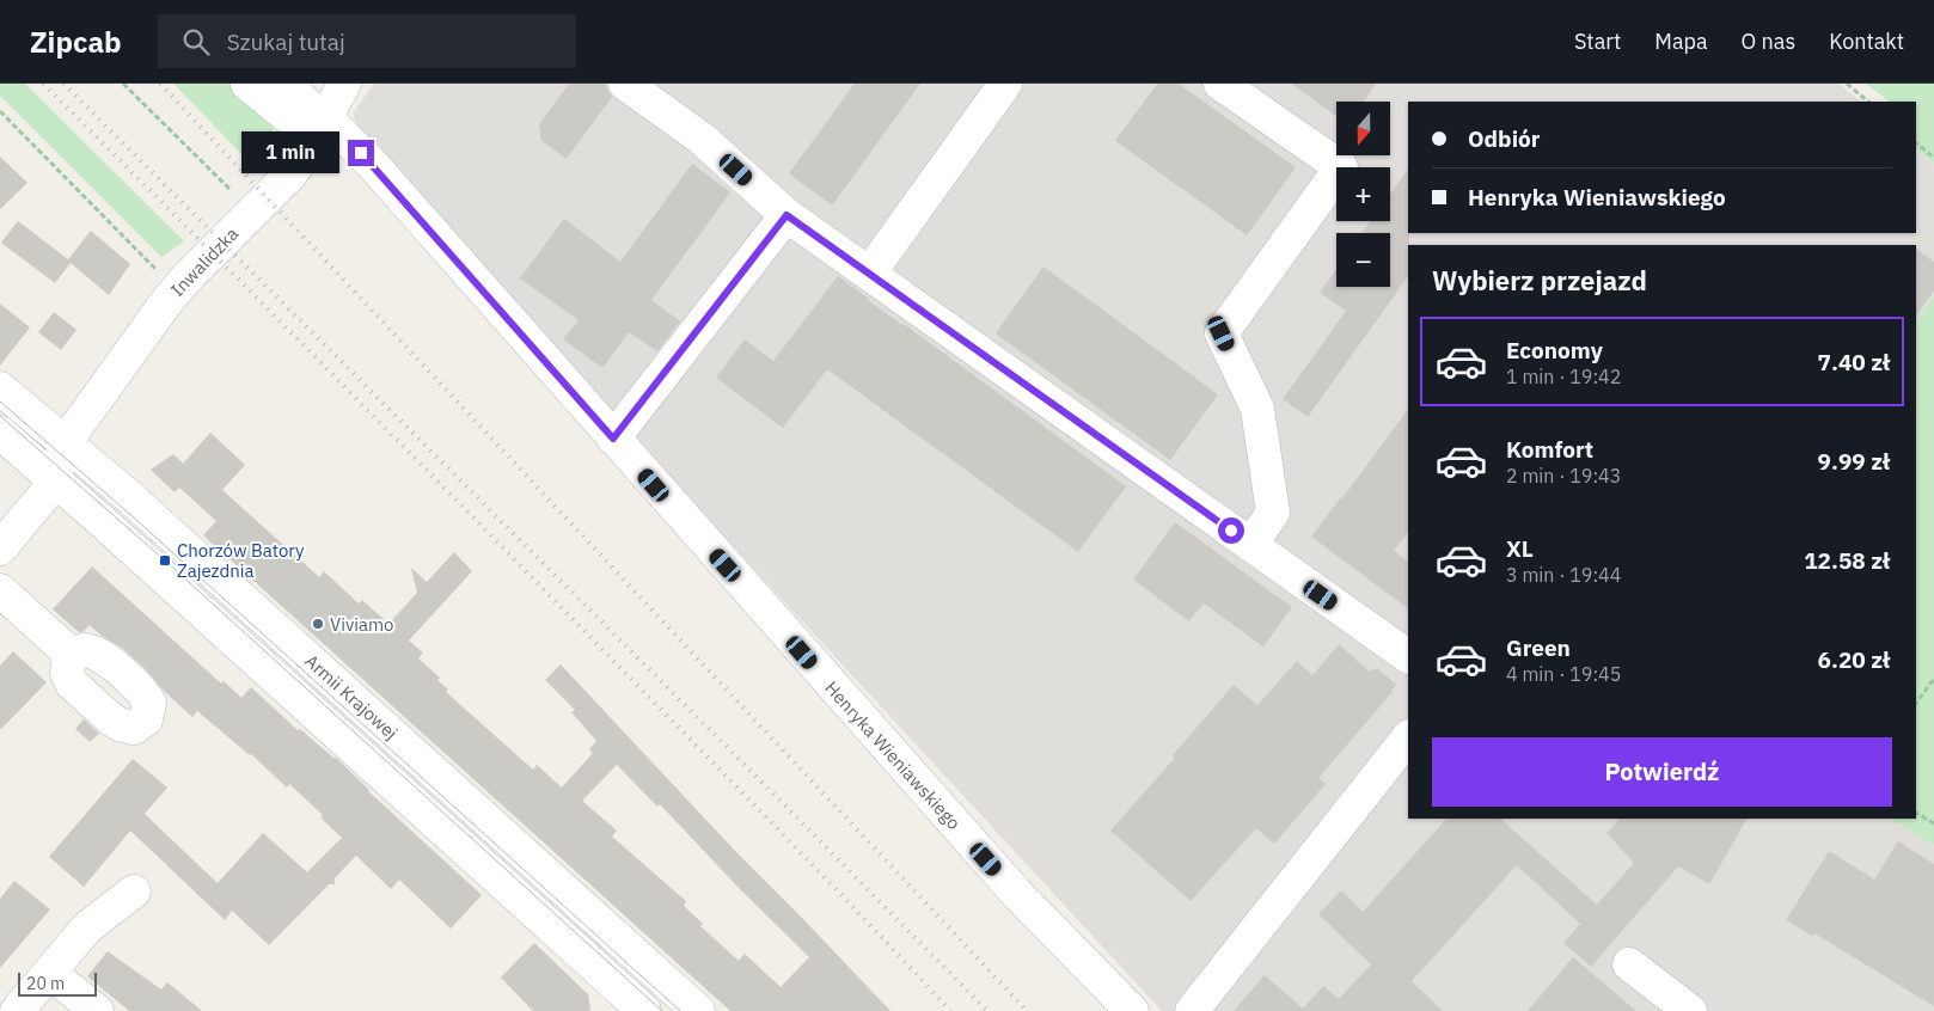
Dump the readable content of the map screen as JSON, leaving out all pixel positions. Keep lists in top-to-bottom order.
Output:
{
  "streets": {
    "street": ["Inwalidzka", "Armii Krajowej", "Henryka Wieniawskiego"]
  },
  "crossings": [
    ["Inwalidzka", "Armii Krajowej"],
    ["Inwalidzka", "Henryka Wieniawskiego"]
  ],
  "places": {
    "transit": ["Chorzów Batory Zajezdnia"],
    "other": ["Viviamo"]
  },
  "scale_bar": "20 m",
  "north": "bottom",
  "page": {
    "header": "Zipcab",
    "search": "Szukaj tutaj",
    "nav": [
      "Start",
      "Mapa",
      "O nas",
      "Kontakt"
    ],
    "map_buttons": ["+", "−"],
    "banner": ["Odbiór", "Henryka Wieniawskiego"],
    "bubble": "1 min",
    "heading": "Wybierz przejazd",
    "list": [
      {
        "name": "Economy",
        "note": "1 min · 19:42",
        "value": "7.40 zł"
      },
      {
        "name": "Komfort",
        "note": "2 min · 19:43",
        "value": "9.99 zł"
      },
      {
        "name": "XL",
        "note": "3 min · 19:44",
        "value": "12.58 zł"
      },
      {
        "name": "Green",
        "note": "4 min · 19:45",
        "value": "6.20 zł"
      }
    ],
    "buttons": "Potwierdź",
    "scale": "20 m"
  }
}
